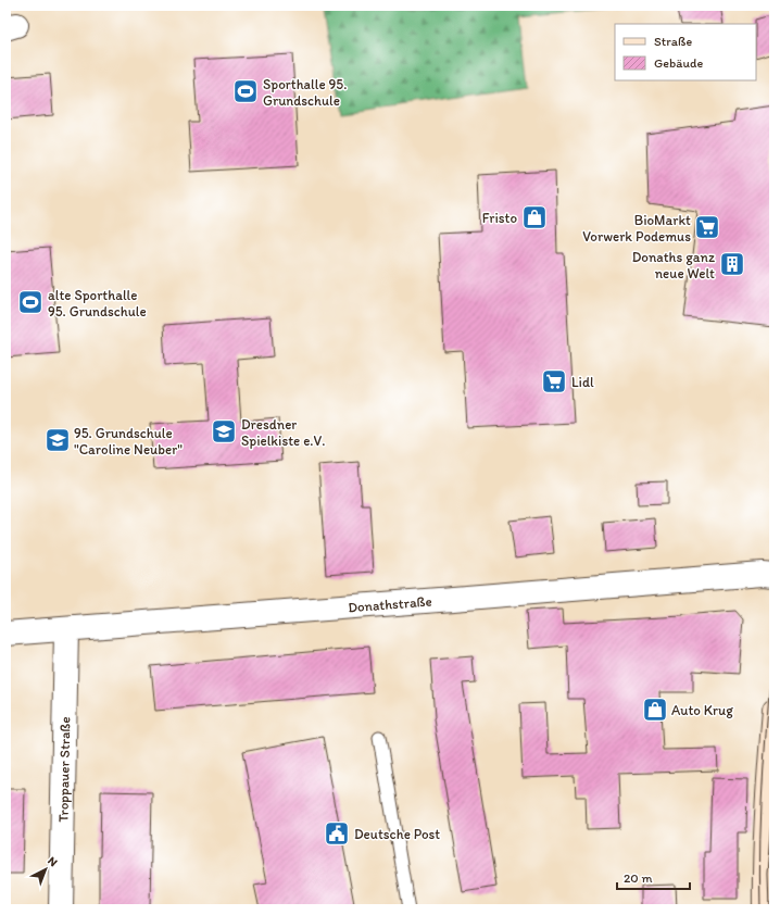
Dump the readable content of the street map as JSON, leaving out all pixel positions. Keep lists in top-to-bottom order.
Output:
{
  "streets": {
    "street": ["Donathstraße", "Troppauer Straße"]
  },
  "crossings": [
    ["Donathstraße", "Troppauer Straße"]
  ],
  "places": {
    "sports": ["Sporthalle 95. Grundschule", "alte Sporthalle 95. Grundschule"],
    "shop": ["Fristo", "Auto Krug"],
    "supermarket": ["BioMarkt Vorwerk Podemus", "Lidl"],
    "building": ["Donaths ganz neue Welt"],
    "school or university": ["Dresdner Spielkiste e.V.", "95. Grundschule \"Caroline Neuber\""],
    "public building": ["Deutsche Post"]
  },
  "legend": ["Straße", "Gebäude"],
  "scale_bar": "20 m",
  "north": "top right"
}
